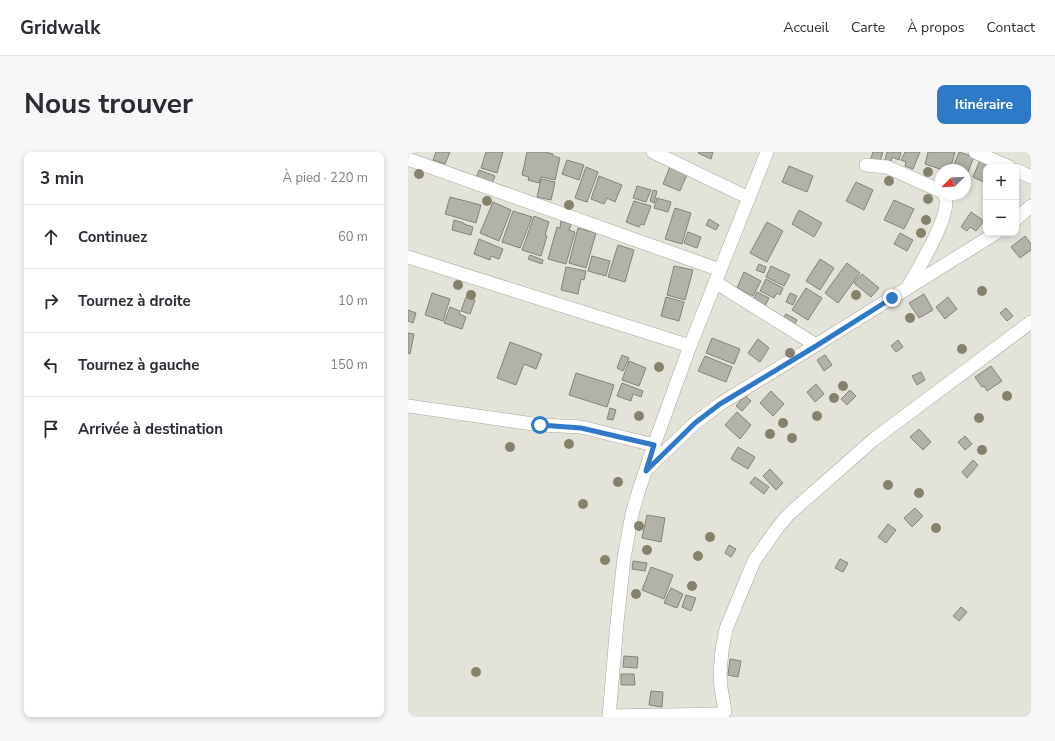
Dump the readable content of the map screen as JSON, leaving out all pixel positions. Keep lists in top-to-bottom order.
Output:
{
  "north": "bottom left",
  "page": {
    "header": "Gridwalk",
    "nav": [
      "Accueil",
      "Carte",
      "À propos",
      "Contact"
    ],
    "title": "Nous trouver",
    "buttons": "Itinéraire",
    "heading": ["3 min", "À pied · 220 m"],
    "map_buttons": ["+", "−"],
    "list": [
      ["Continuez", "60 m"],
      ["Tournez à droite", "10 m"],
      ["Tournez à gauche", "150 m"],
      "Arrivée à destination"
    ]
  }
}
